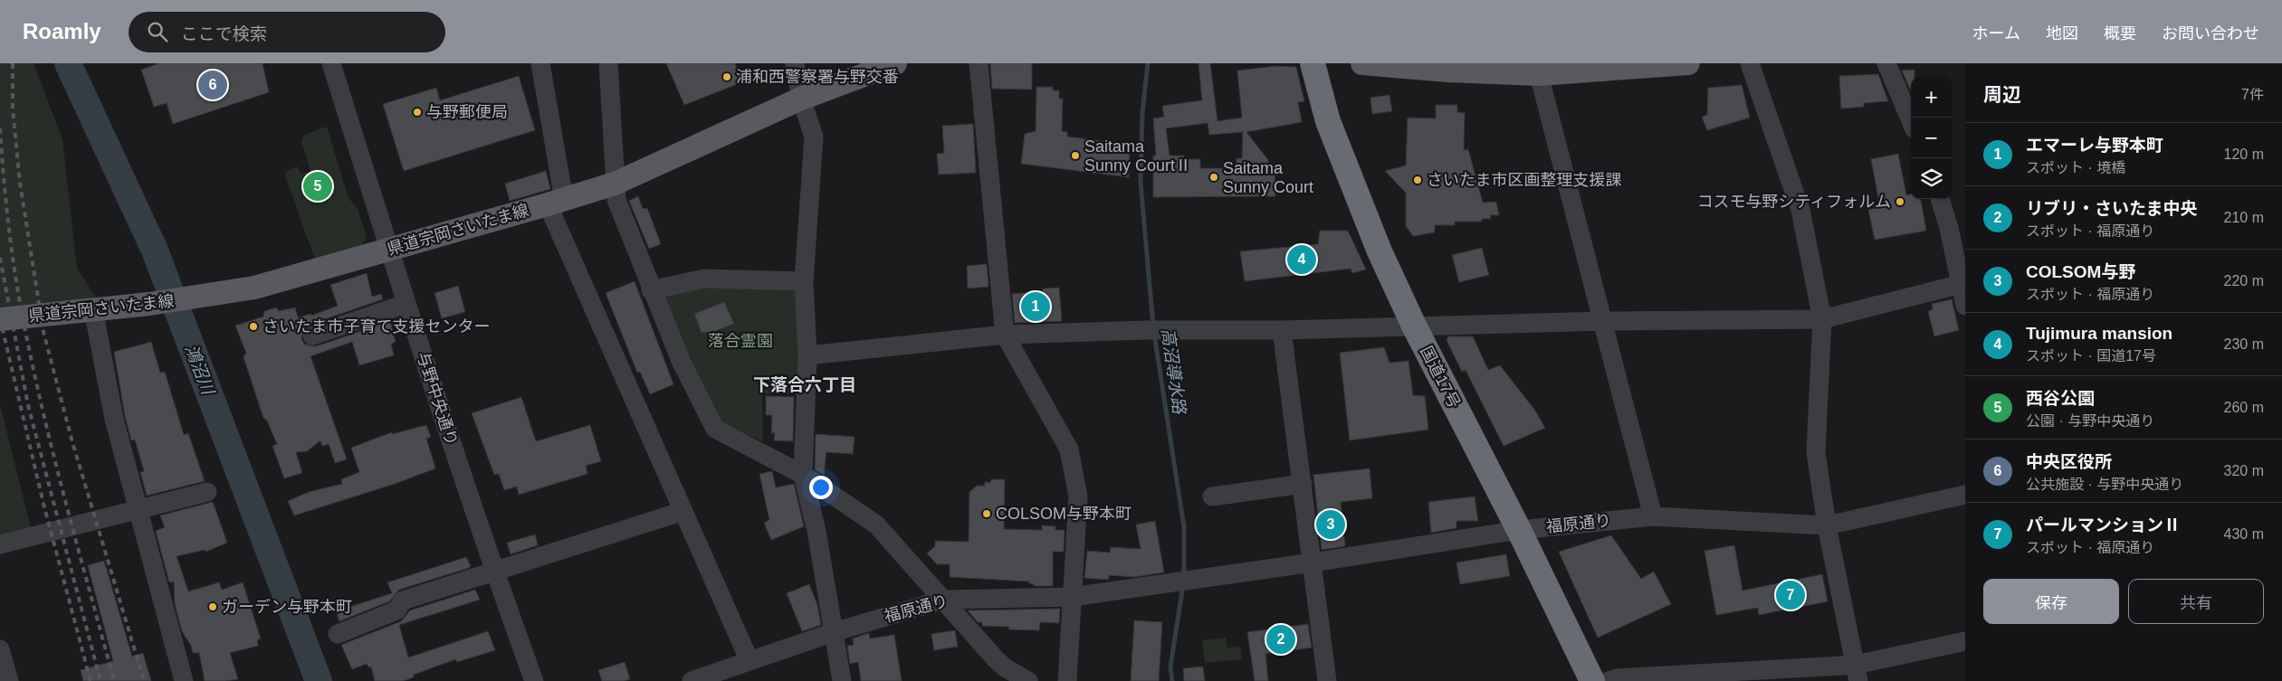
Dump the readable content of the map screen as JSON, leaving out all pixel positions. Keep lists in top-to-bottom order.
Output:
{
  "streets": {
    "highway": ["国道17号"],
    "main road": ["県道宗岡さいたま線"],
    "street": ["与野中央通り", "福原通り"]
  },
  "crossings": [
    ["県道宗岡さいたま線", "与野中央通り"],
    ["国道17号", "福原通り"]
  ],
  "districts": ["下落合六丁目"],
  "water": ["鴻沼川", "高沼導水路"],
  "parks": ["落合霊園"],
  "places": [
    "浦和西警察署与野交番",
    "与野郵便局",
    "Saitama Sunny CourtⅡ",
    "Saitama Sunny Court",
    "さいたま市区画整理支援課",
    "コスモ与野シティフォルム",
    "さいたま市子育て支援センター",
    "COLSOM与野本町",
    "ガーデン与野本町"
  ],
  "page": {
    "header": "Roamly",
    "search": "ここで検索",
    "nav": [
      "ホーム",
      "地図",
      "概要",
      "お問い合わせ"
    ],
    "heading": ["周辺", "7件"],
    "pins": [
      "6",
      "5",
      "4",
      "1",
      "3",
      "7",
      "2"
    ],
    "map_buttons": ["+", "−"],
    "list": [
      {
        "mark": "1",
        "name": "エマーレ与野本町",
        "note": "スポット · 境橋",
        "value": "120 m"
      },
      {
        "mark": "2",
        "name": "リブリ・さいたま中央",
        "note": "スポット · 福原通り",
        "value": "210 m"
      },
      {
        "mark": "3",
        "name": "COLSOM与野",
        "note": "スポット · 福原通り",
        "value": "220 m"
      },
      {
        "mark": "4",
        "name": "Tujimura mansion",
        "note": "スポット · 国道17号",
        "value": "230 m"
      },
      {
        "mark": "5",
        "name": "西谷公園",
        "note": "公園 · 与野中央通り",
        "value": "260 m"
      },
      {
        "mark": "6",
        "name": "中央区役所",
        "note": "公共施設 · 与野中央通り",
        "value": "320 m"
      },
      {
        "mark": "7",
        "name": "パールマンションⅡ",
        "note": "スポット · 福原通り",
        "value": "430 m"
      }
    ],
    "buttons": ["保存", "共有"]
  }
}
